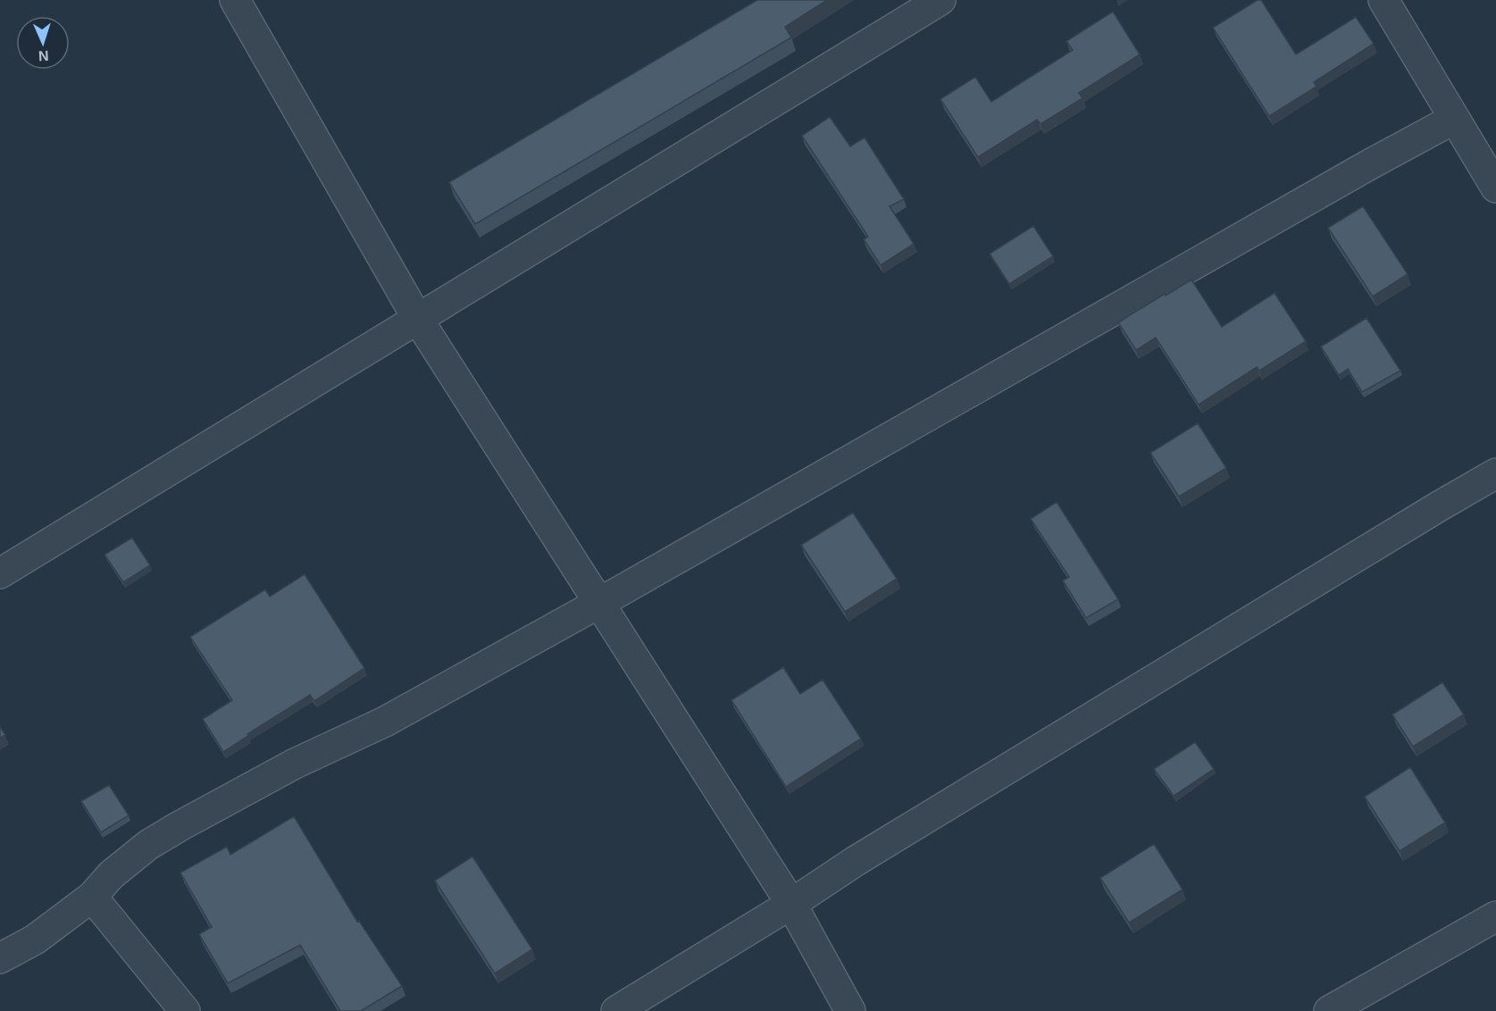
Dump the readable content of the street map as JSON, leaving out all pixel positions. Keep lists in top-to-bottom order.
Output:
{
  "north": "bottom"
}
